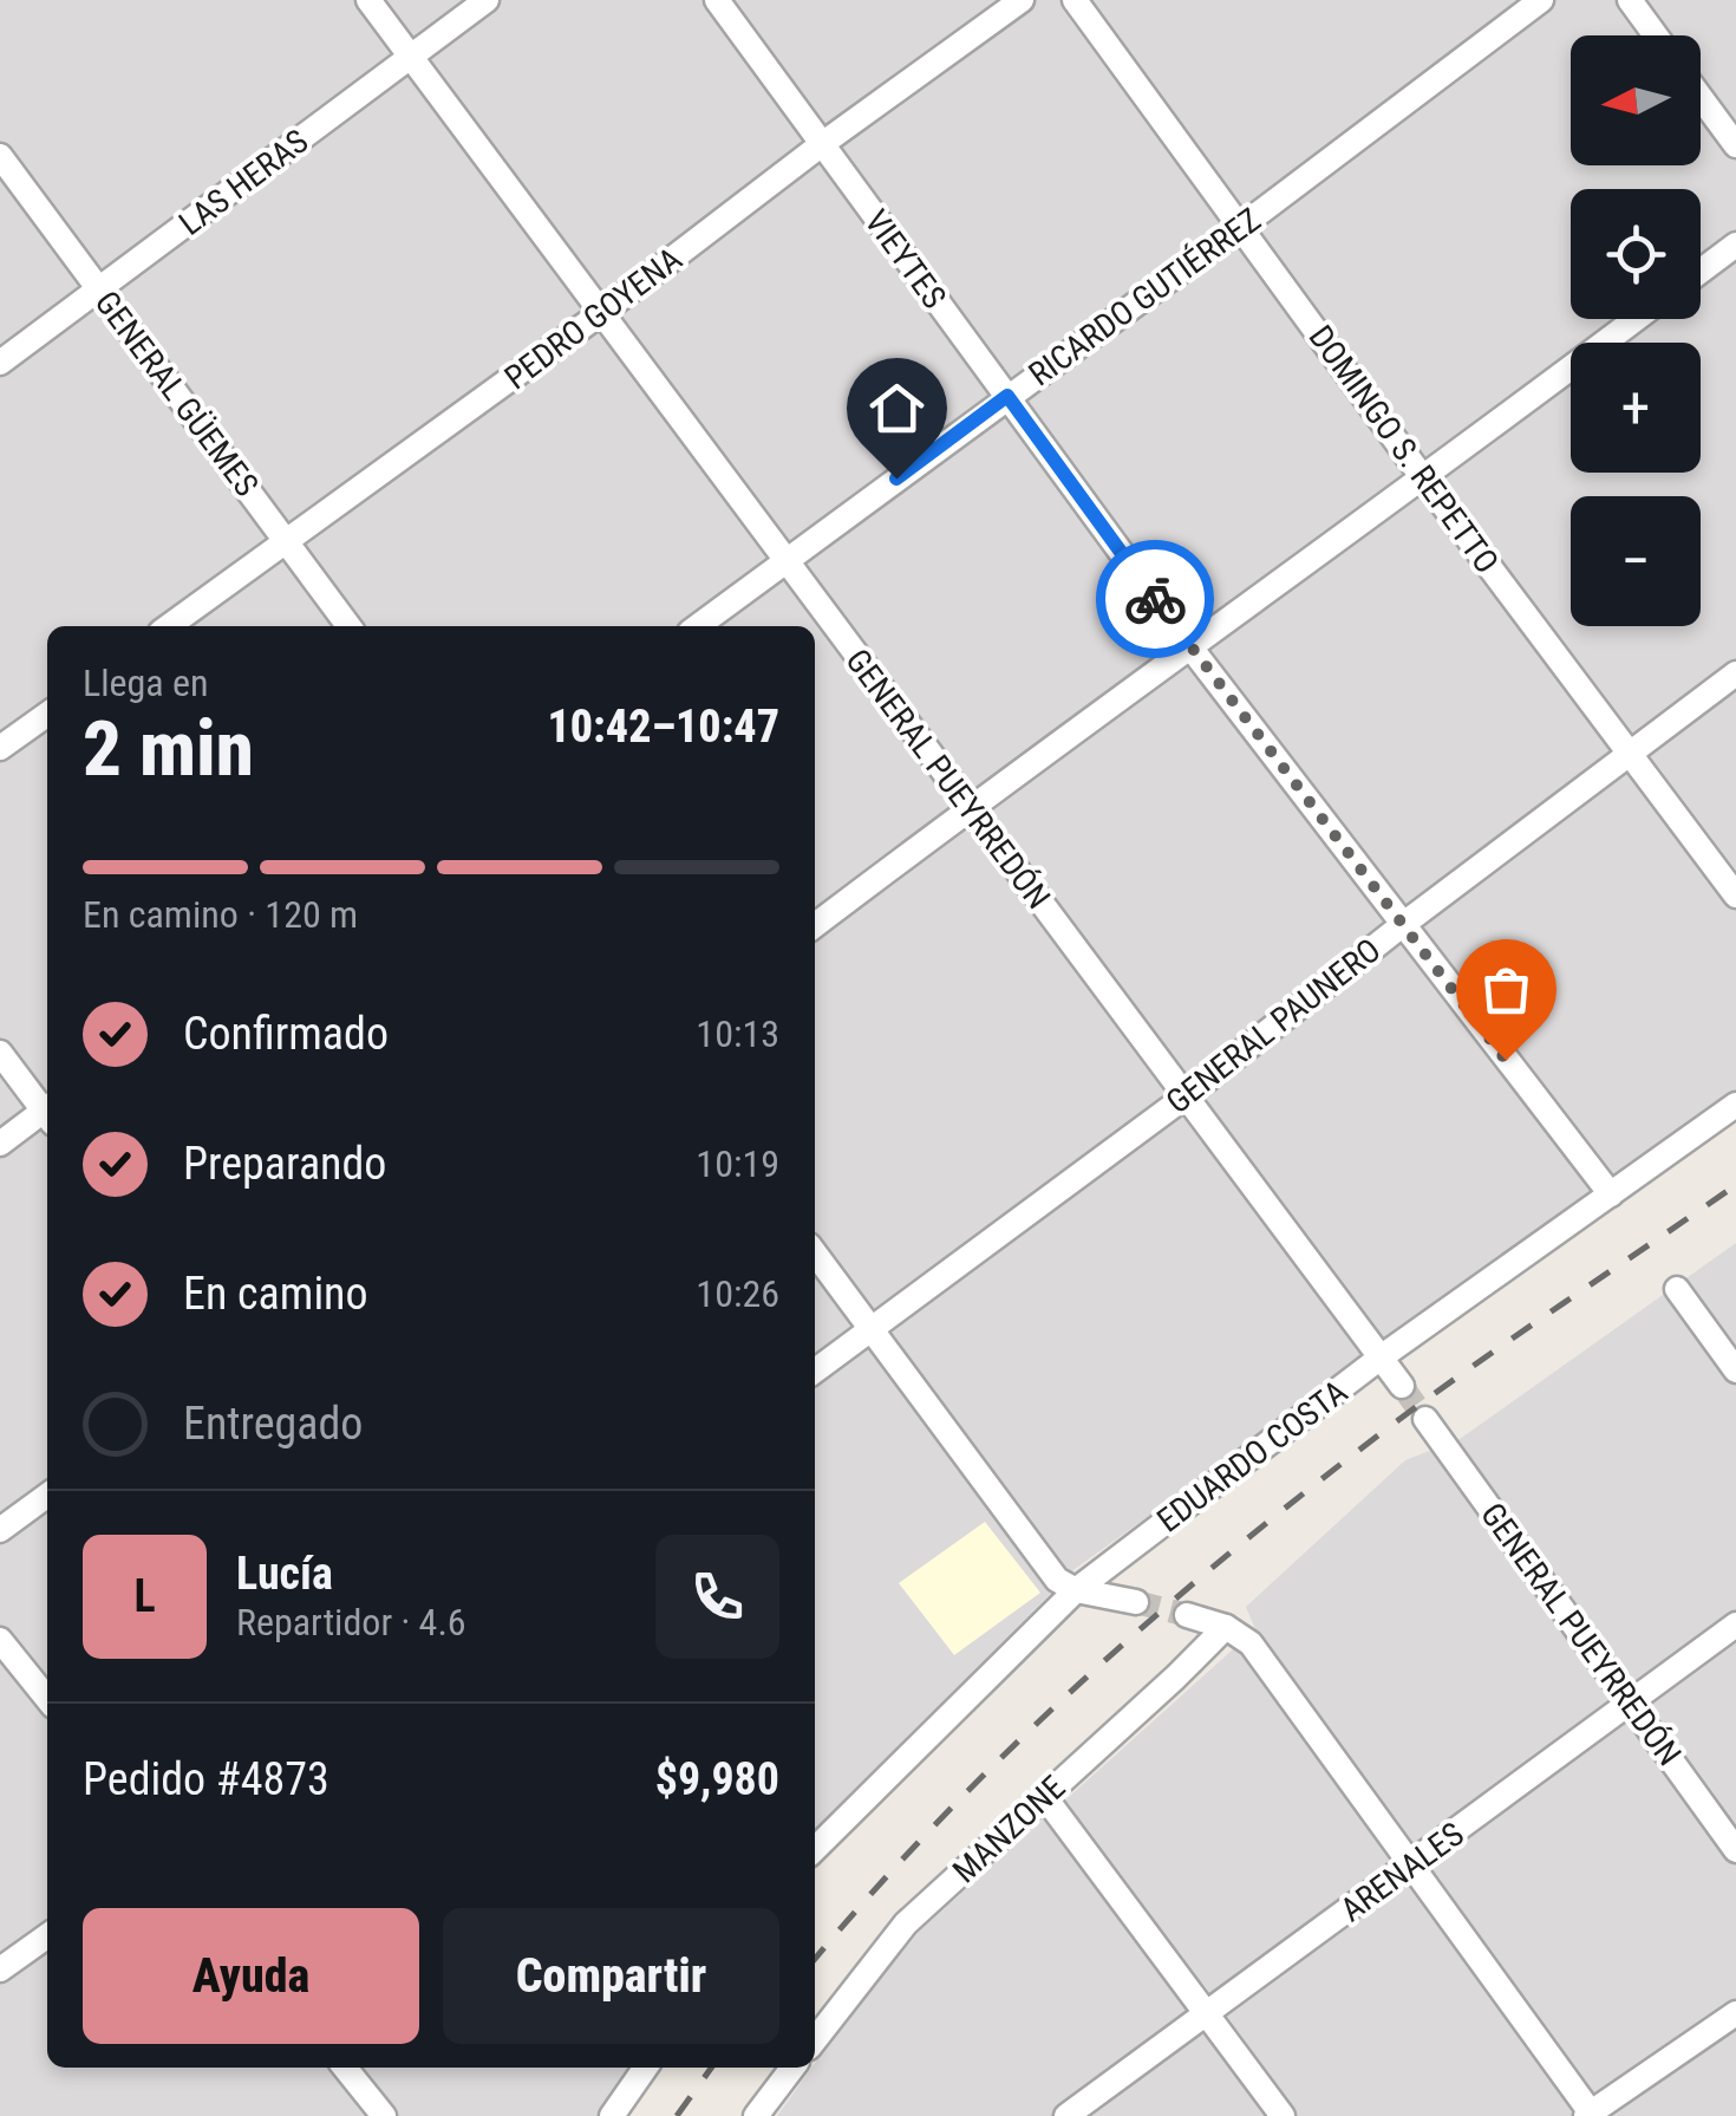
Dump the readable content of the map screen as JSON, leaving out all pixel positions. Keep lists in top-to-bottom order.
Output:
{
  "streets": {
    "street": [
      "LAS HERAS",
      "VIEYTES",
      "RICARDO GUTIÉRREZ",
      "PEDRO GOYENA",
      "GENERAL GÜEMES",
      "DOMINGO S. REPETTO",
      "GENERAL PUEYRREDÓN",
      "GENERAL PAUNERO",
      "EDUARDO COSTA",
      "MANZONE",
      "ARENALES"
    ]
  },
  "crossings": [
    ["LAS HERAS", "GENERAL GÜEMES"],
    ["LAS HERAS", "GENERAL PUEYRREDÓN"],
    ["VIEYTES", "RICARDO GUTIÉRREZ"],
    ["VIEYTES", "PEDRO GOYENA"],
    ["VIEYTES", "GENERAL PAUNERO"],
    ["VIEYTES", "EDUARDO COSTA"],
    ["RICARDO GUTIÉRREZ", "DOMINGO S. REPETTO"],
    ["RICARDO GUTIÉRREZ", "GENERAL PUEYRREDÓN"],
    ["PEDRO GOYENA", "GENERAL GÜEMES"],
    ["PEDRO GOYENA", "GENERAL PUEYRREDÓN"],
    ["DOMINGO S. REPETTO", "GENERAL PAUNERO"],
    ["GENERAL PUEYRREDÓN", "GENERAL PAUNERO"],
    ["GENERAL PUEYRREDÓN", "EDUARDO COSTA"],
    ["GENERAL PUEYRREDÓN", "ARENALES"]
  ],
  "north": "left",
  "page": {
    "map_buttons": ["+", "−"],
    "heading": ["2 min", "Llega en", "10:42–10:47"],
    "panel": [
      "Lucía",
      "Repartidor · 4.6",
      "Pedido #4873",
      "$9,980"
    ],
    "bar": "En camino · 120 m",
    "list": [
      ["Confirmado", "10:13"],
      ["Preparando", "10:19"],
      ["En camino", "10:26"],
      "Entregado"
    ],
    "round": "L",
    "buttons": ["Ayuda", "Compartir"]
  }
}
